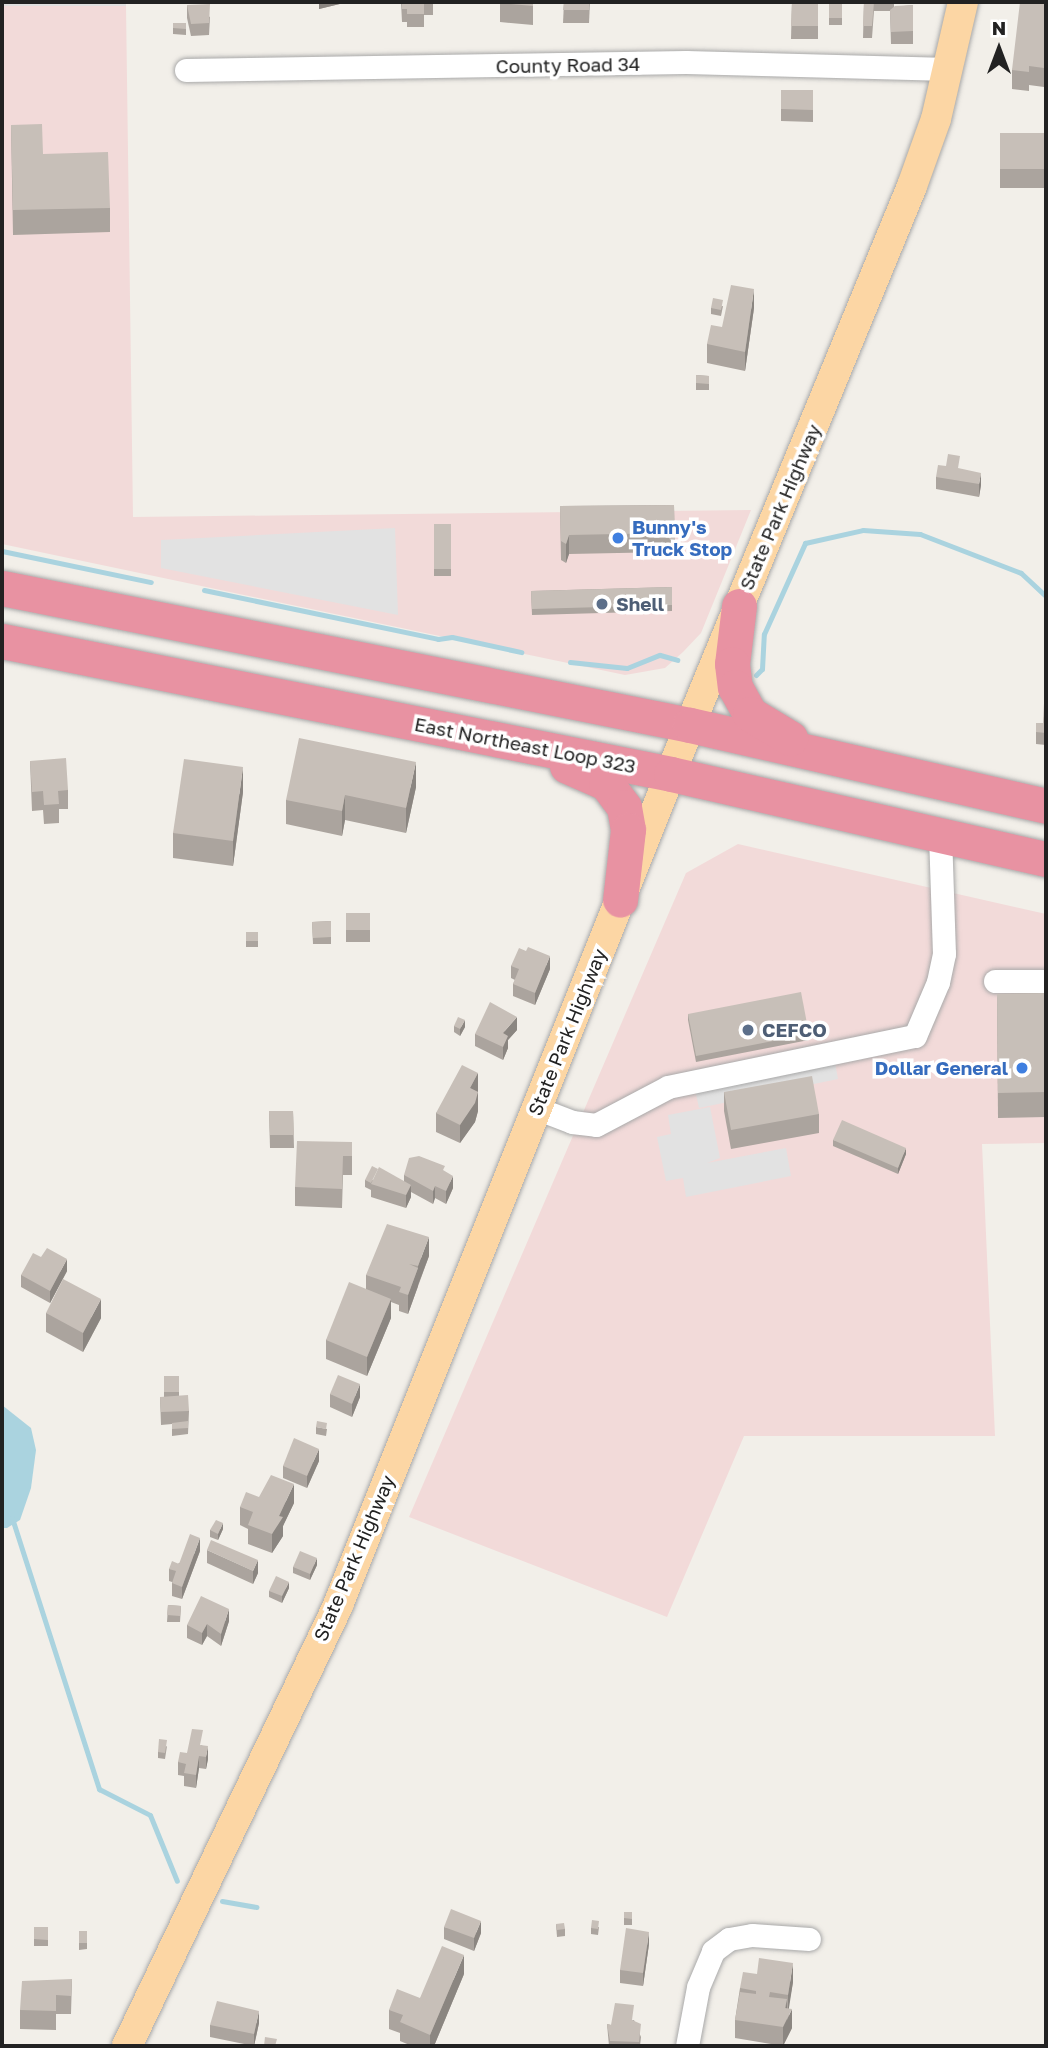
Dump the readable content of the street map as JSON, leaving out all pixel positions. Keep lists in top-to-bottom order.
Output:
{
  "streets": {
    "highway": ["East Northeast Loop 323"],
    "main road": ["State Park Highway"],
    "street": ["County Road 34"]
  },
  "crossings": [
    ["County Road 34", "State Park Highway"],
    ["State Park Highway", "East Northeast Loop 323"]
  ],
  "places": [
    "Bunny's Truck Stop",
    "Shell",
    "CEFCO",
    "Dollar General"
  ],
  "north": "top"
}
